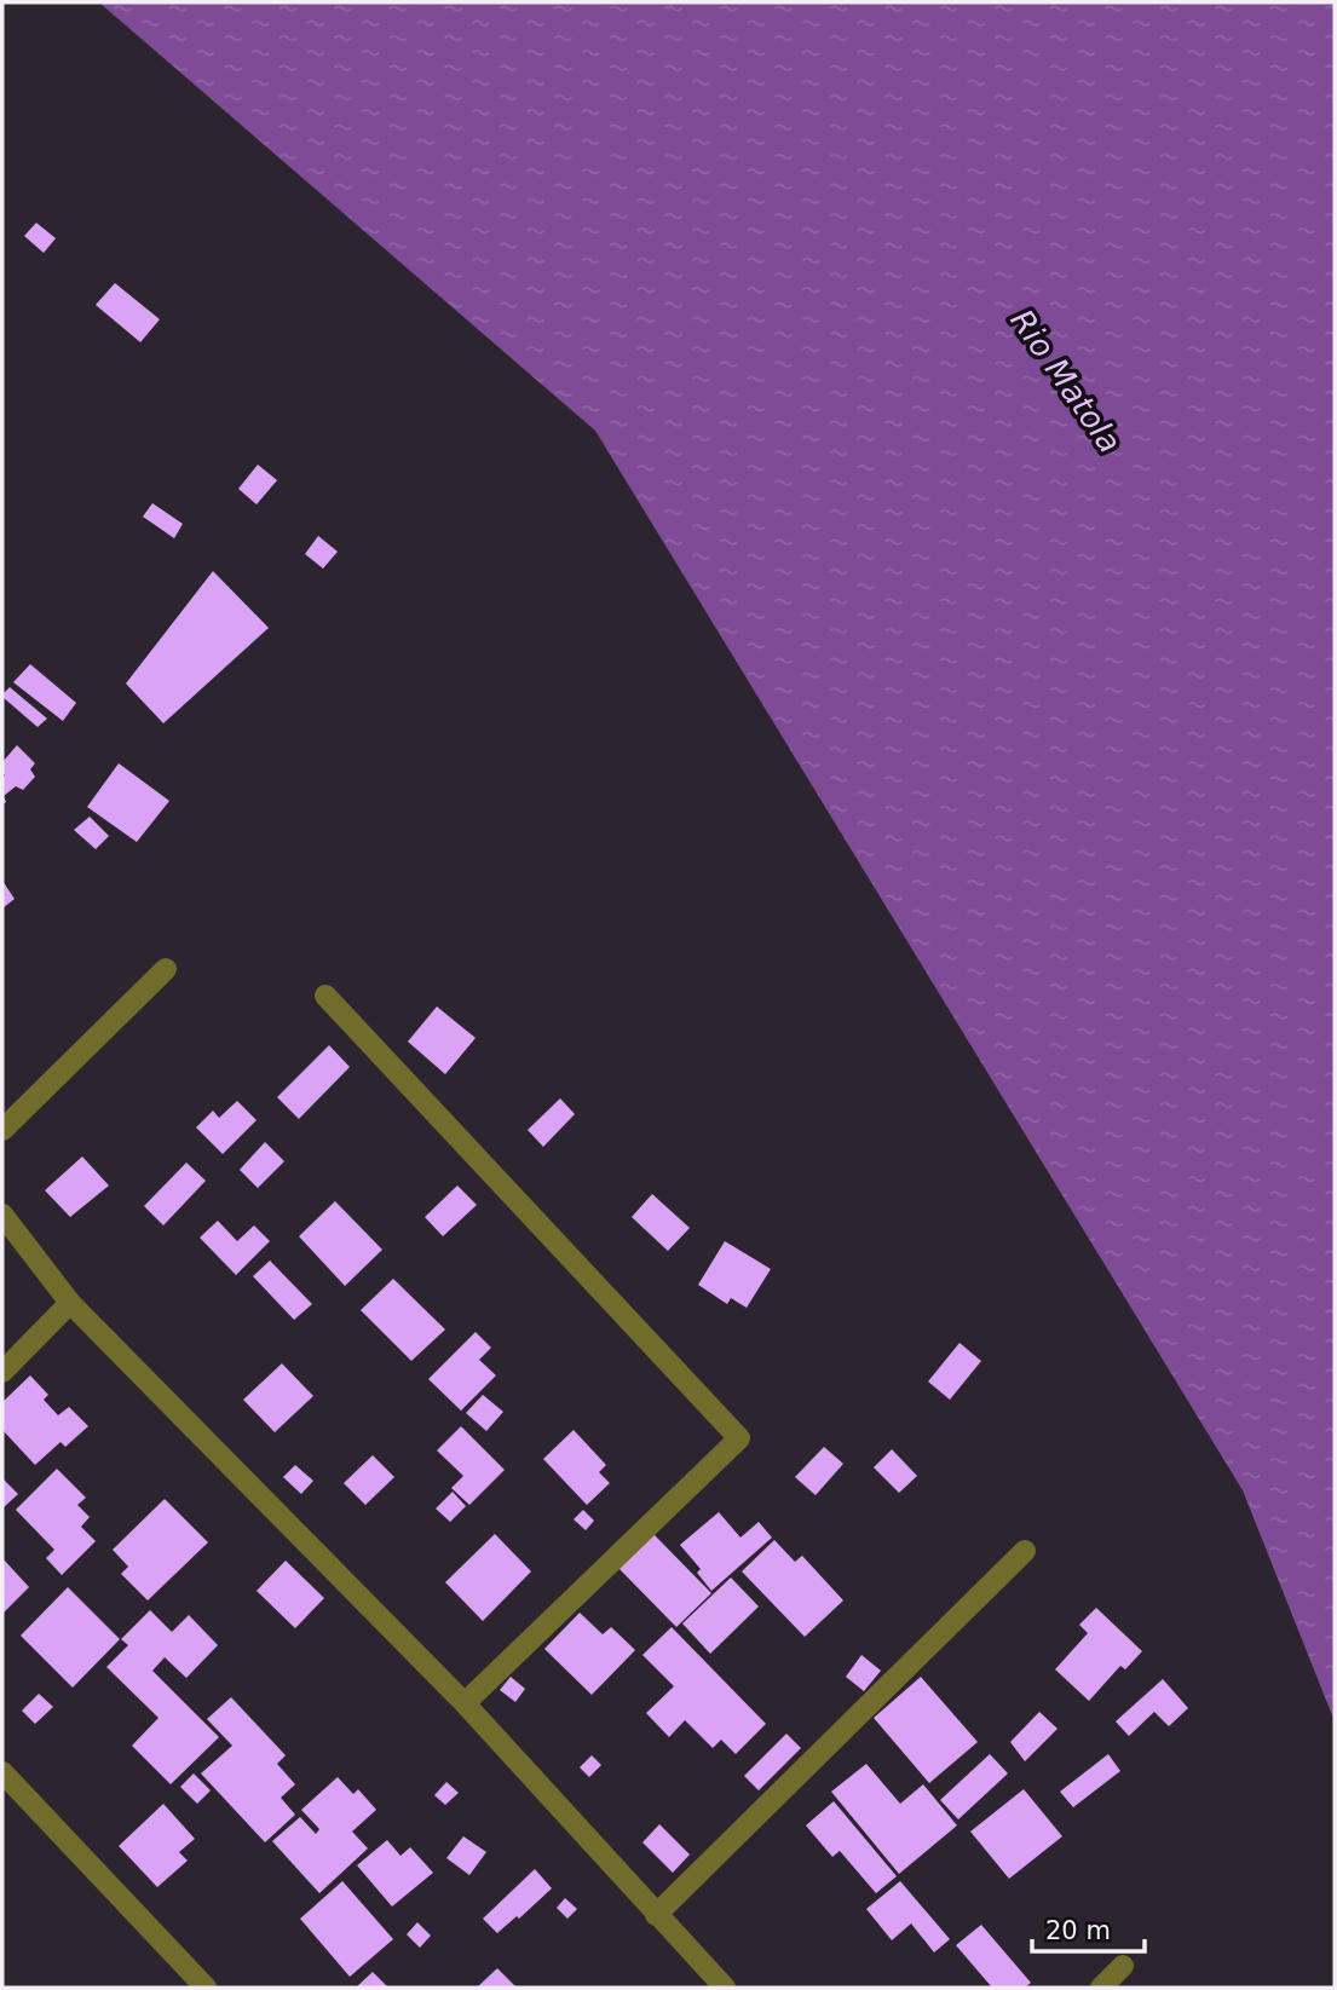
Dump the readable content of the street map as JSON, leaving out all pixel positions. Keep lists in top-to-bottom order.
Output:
{
  "water": ["Rio Matola"],
  "scale_bar": "20 m"
}
